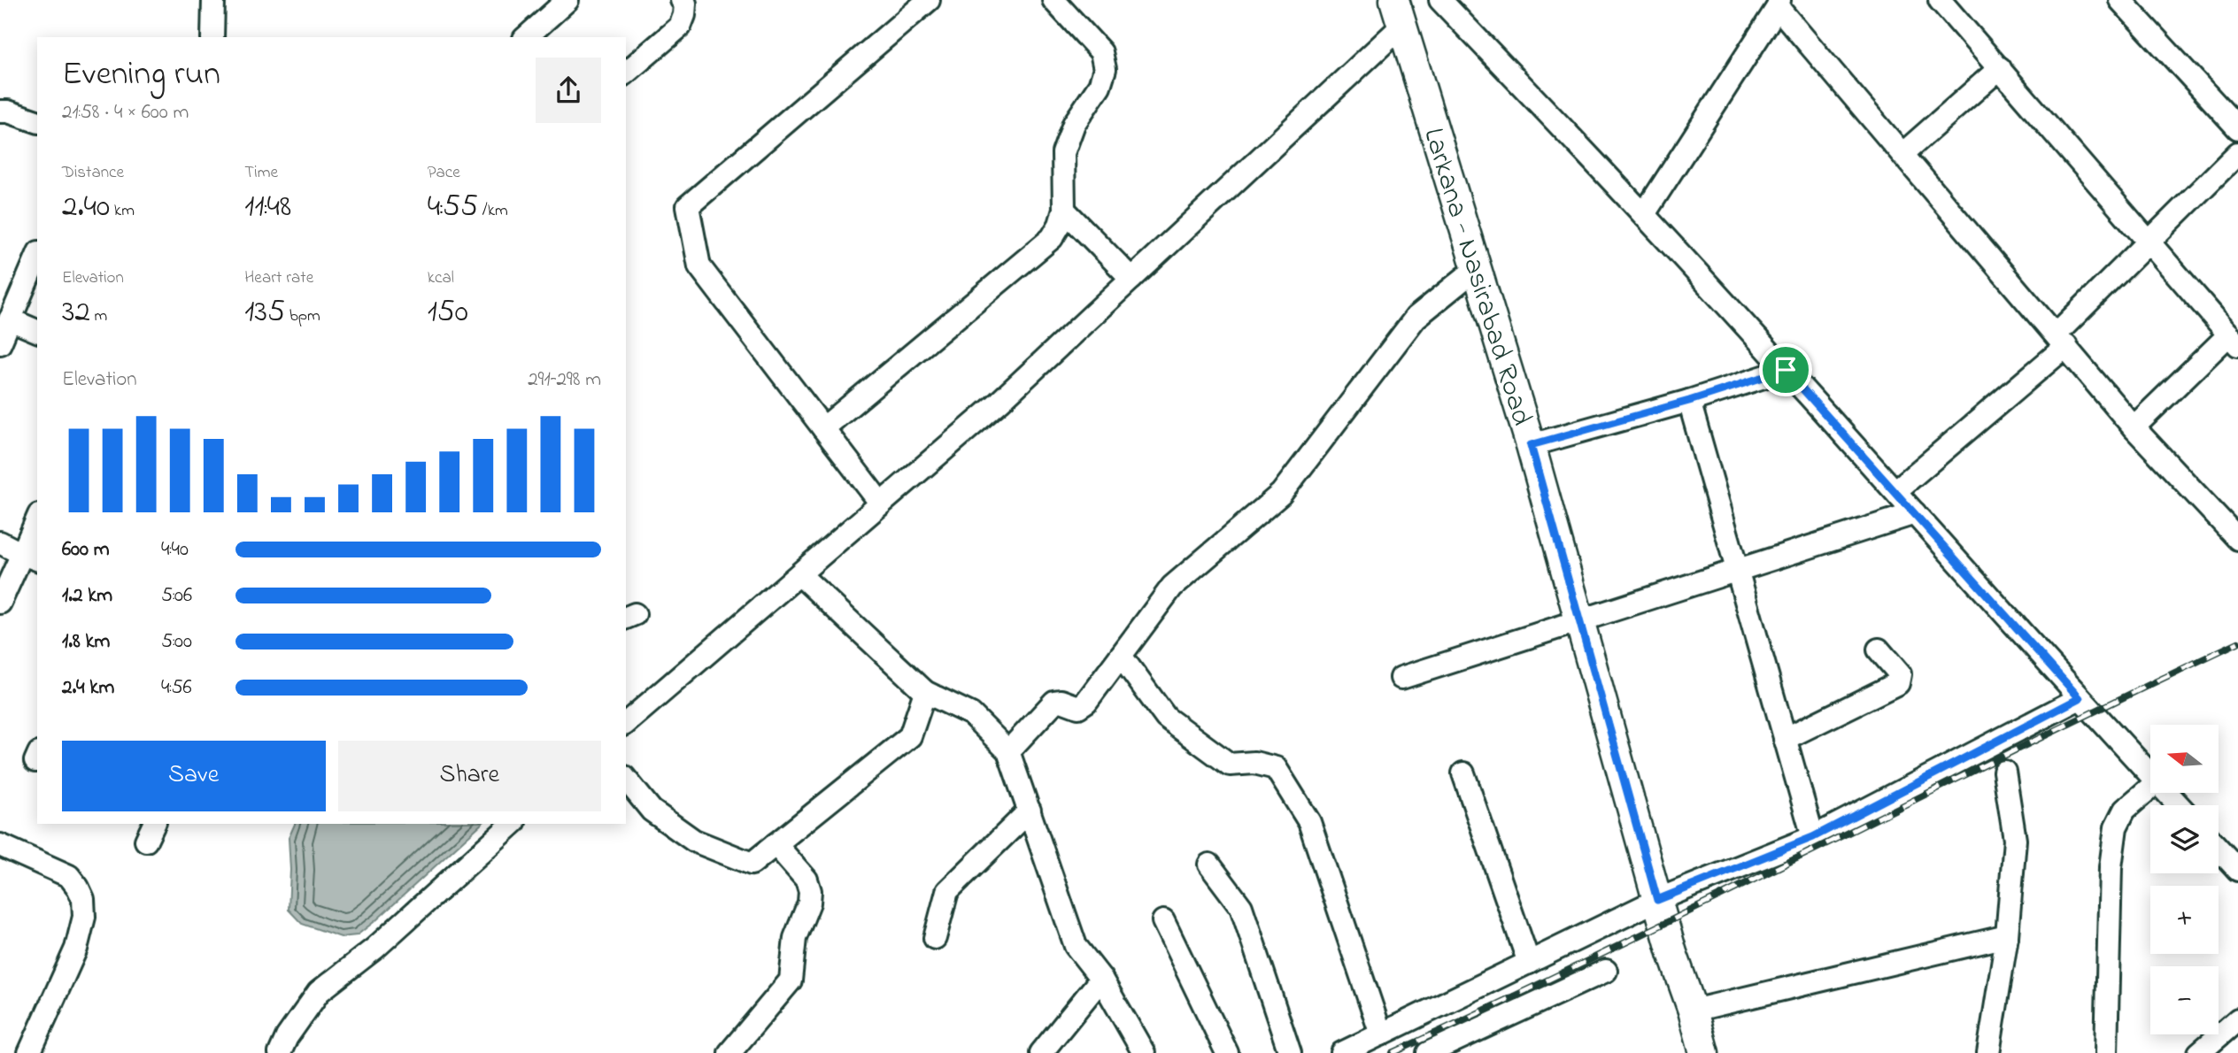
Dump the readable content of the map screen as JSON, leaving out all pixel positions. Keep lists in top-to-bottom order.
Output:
{
  "streets": {
    "main road": ["Larkana - Nasirabad Road"]
  },
  "north": "left",
  "page": {
    "heading": ["Evening run", "21:58 · 4 × 600 m"],
    "stats": [
      ["Distance", "2.40 km"],
      ["Time", "11:48"],
      ["Pace", "4:55 /km"],
      ["Elevation", "32 m"],
      ["Heart rate", "135 bpm"],
      ["kcal", "150"]
    ],
    "chart": ["Elevation", "291–298 m"],
    "list": [
      {
        "name": "600 m",
        "note": "4:40"
      },
      {
        "name": "1.2 km",
        "note": "5:06"
      },
      {
        "name": "1.8 km",
        "note": "5:00"
      },
      {
        "name": "2.4 km",
        "note": "4:56"
      }
    ],
    "map_buttons": ["+", "−"],
    "buttons": ["Save", "Share"]
  }
}
